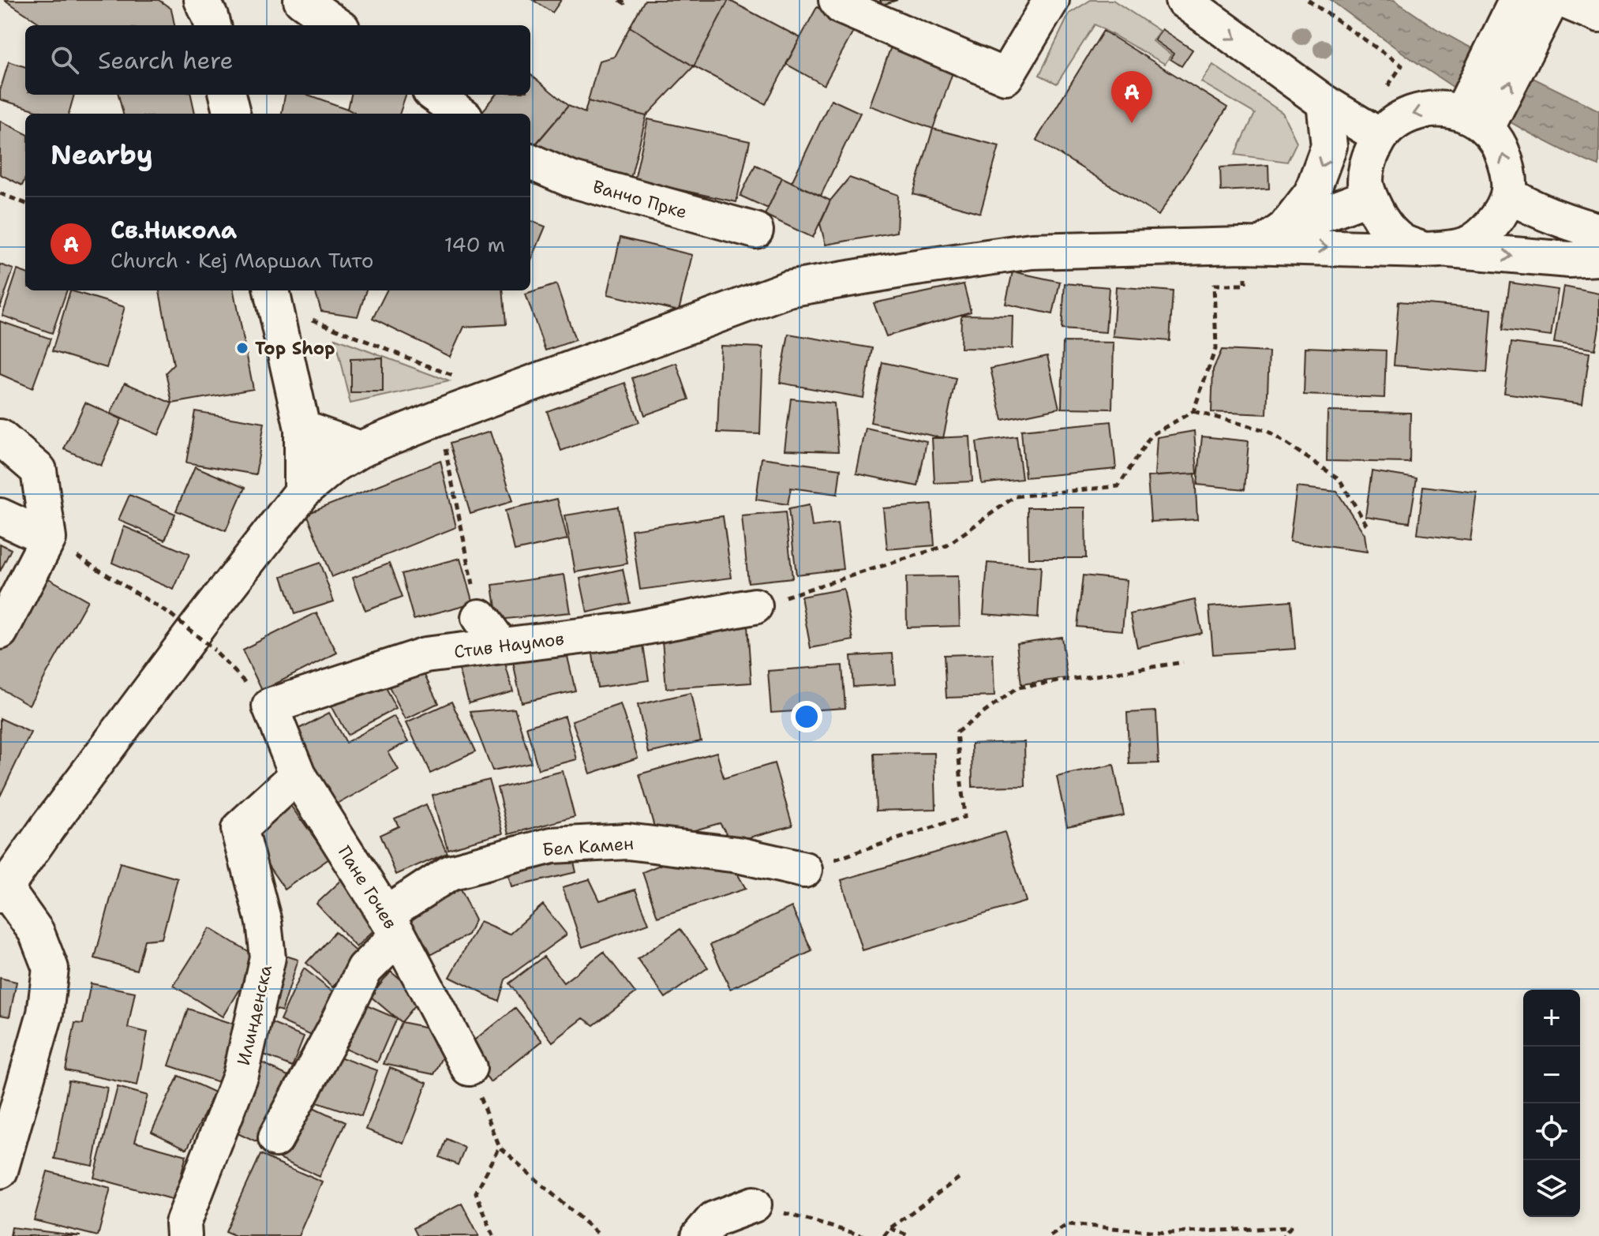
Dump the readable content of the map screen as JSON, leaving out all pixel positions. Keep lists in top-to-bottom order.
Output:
{
  "streets": {
    "street": [
      "Ванчо Прке",
      "Стив Наумов",
      "Бел Камен",
      "Пане Гочев",
      "Илинденска"
    ]
  },
  "crossings": [
    ["Стив Наумов", "Пане Гочев"],
    ["Бел Камен", "Пане Гочев"],
    ["Пане Гочев", "Илинденска"]
  ],
  "places": ["Top Shop"],
  "page": {
    "search": "Search here",
    "pins": "A",
    "heading": "Nearby",
    "list": [
      {
        "mark": "A",
        "name": "Св.Никола",
        "note": "Church · Кеј Маршал Тито",
        "value": "140 m"
      }
    ],
    "map_buttons": ["+", "−"]
  }
}
